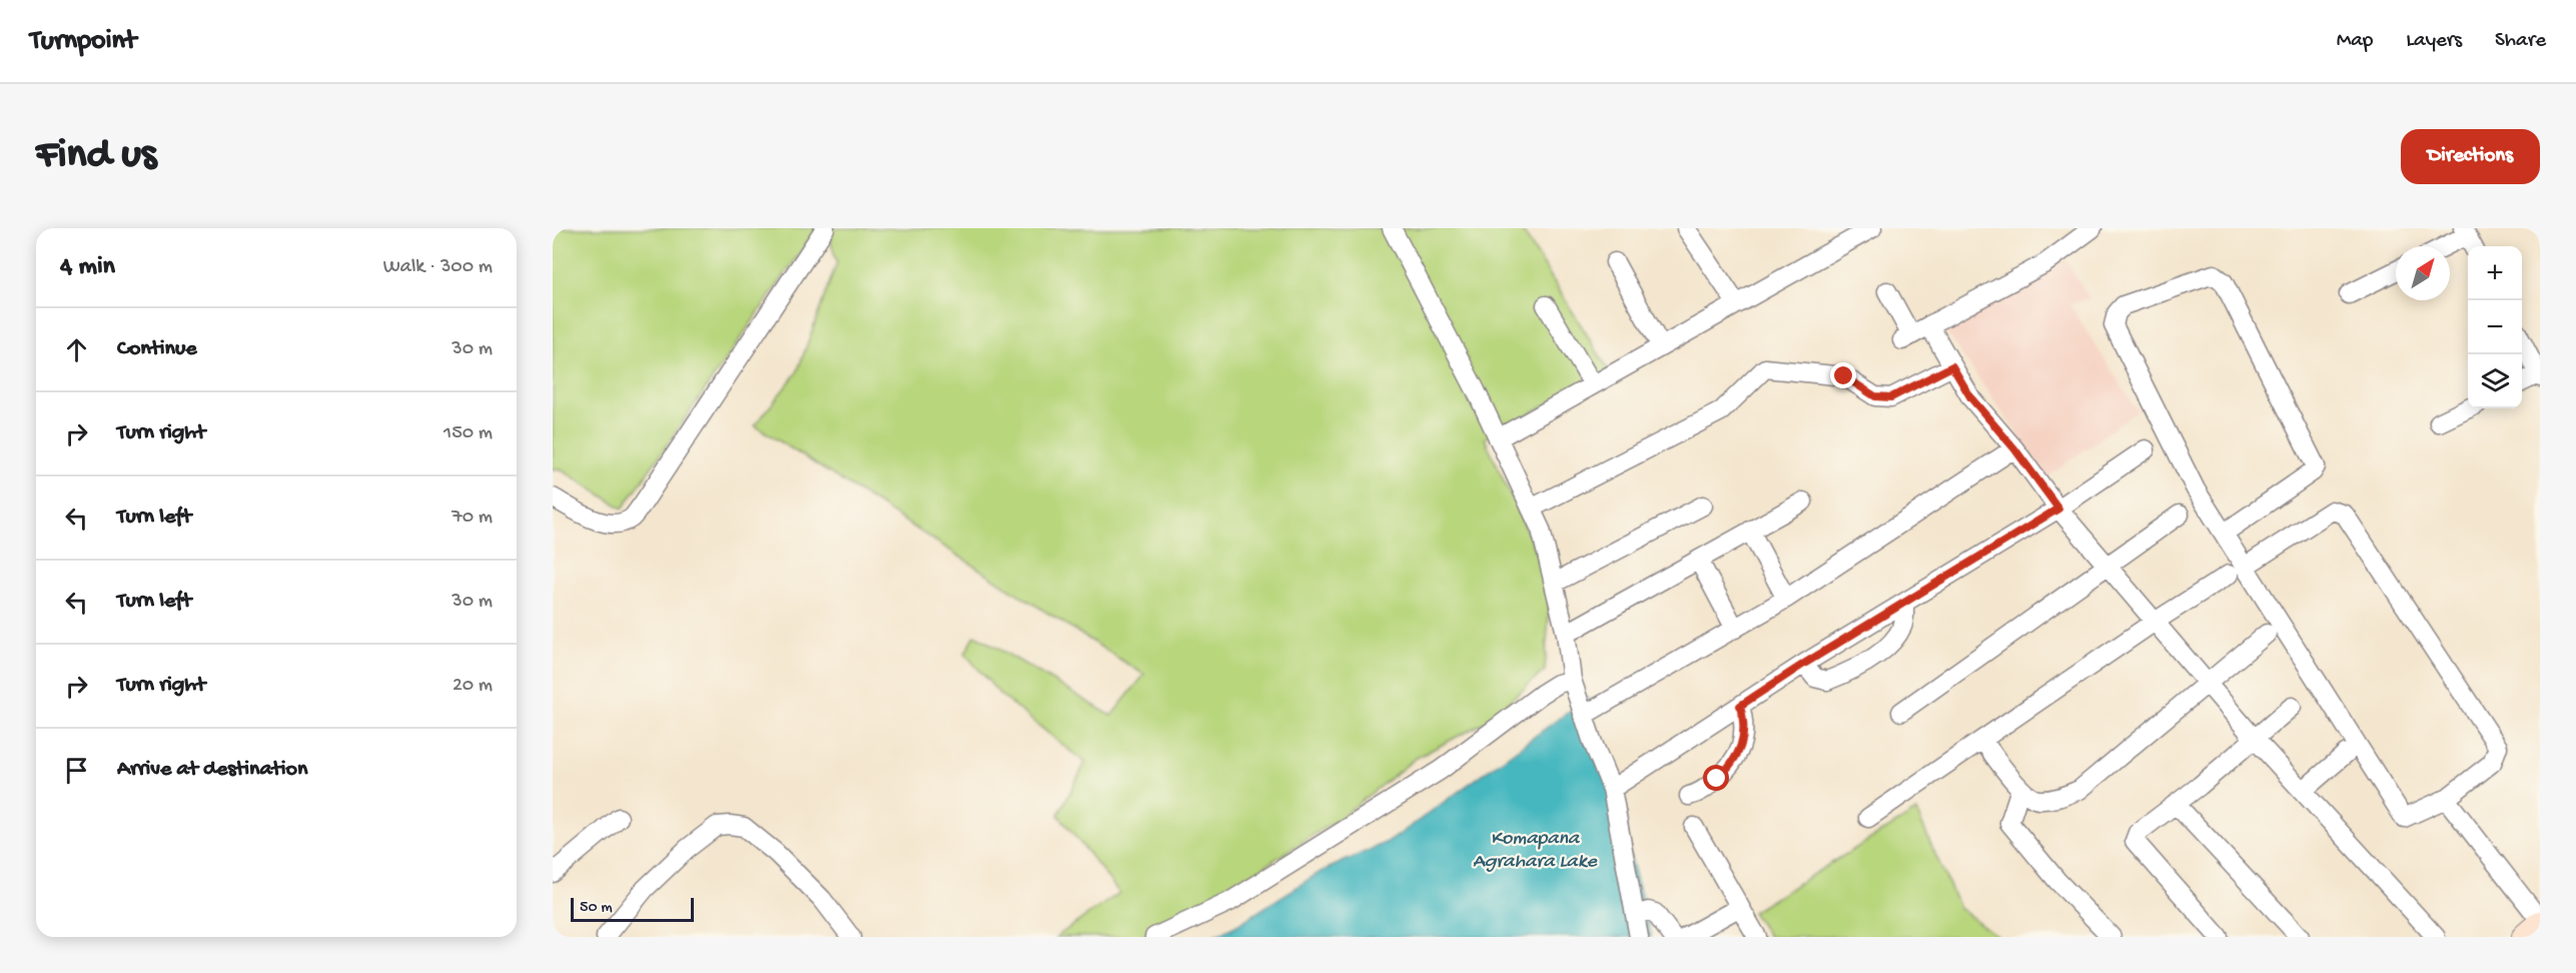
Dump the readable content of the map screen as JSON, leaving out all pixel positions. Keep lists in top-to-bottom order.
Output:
{
  "water": ["Komapana Agrahara Lake"],
  "scale_bar": "50 m",
  "north": "top right",
  "page": {
    "header": "Turnpoint",
    "nav": ["Map", "Layers", "Share"],
    "buttons": "Directions",
    "title": "Find us",
    "heading": ["4 min", "Walk · 300 m"],
    "map_buttons": ["+", "−"],
    "list": [
      ["Continue", "30 m"],
      ["Turn right", "150 m"],
      ["Turn left", "70 m"],
      ["Turn left", "30 m"],
      ["Turn right", "20 m"],
      "Arrive at destination"
    ],
    "scale": "50 m"
  }
}
